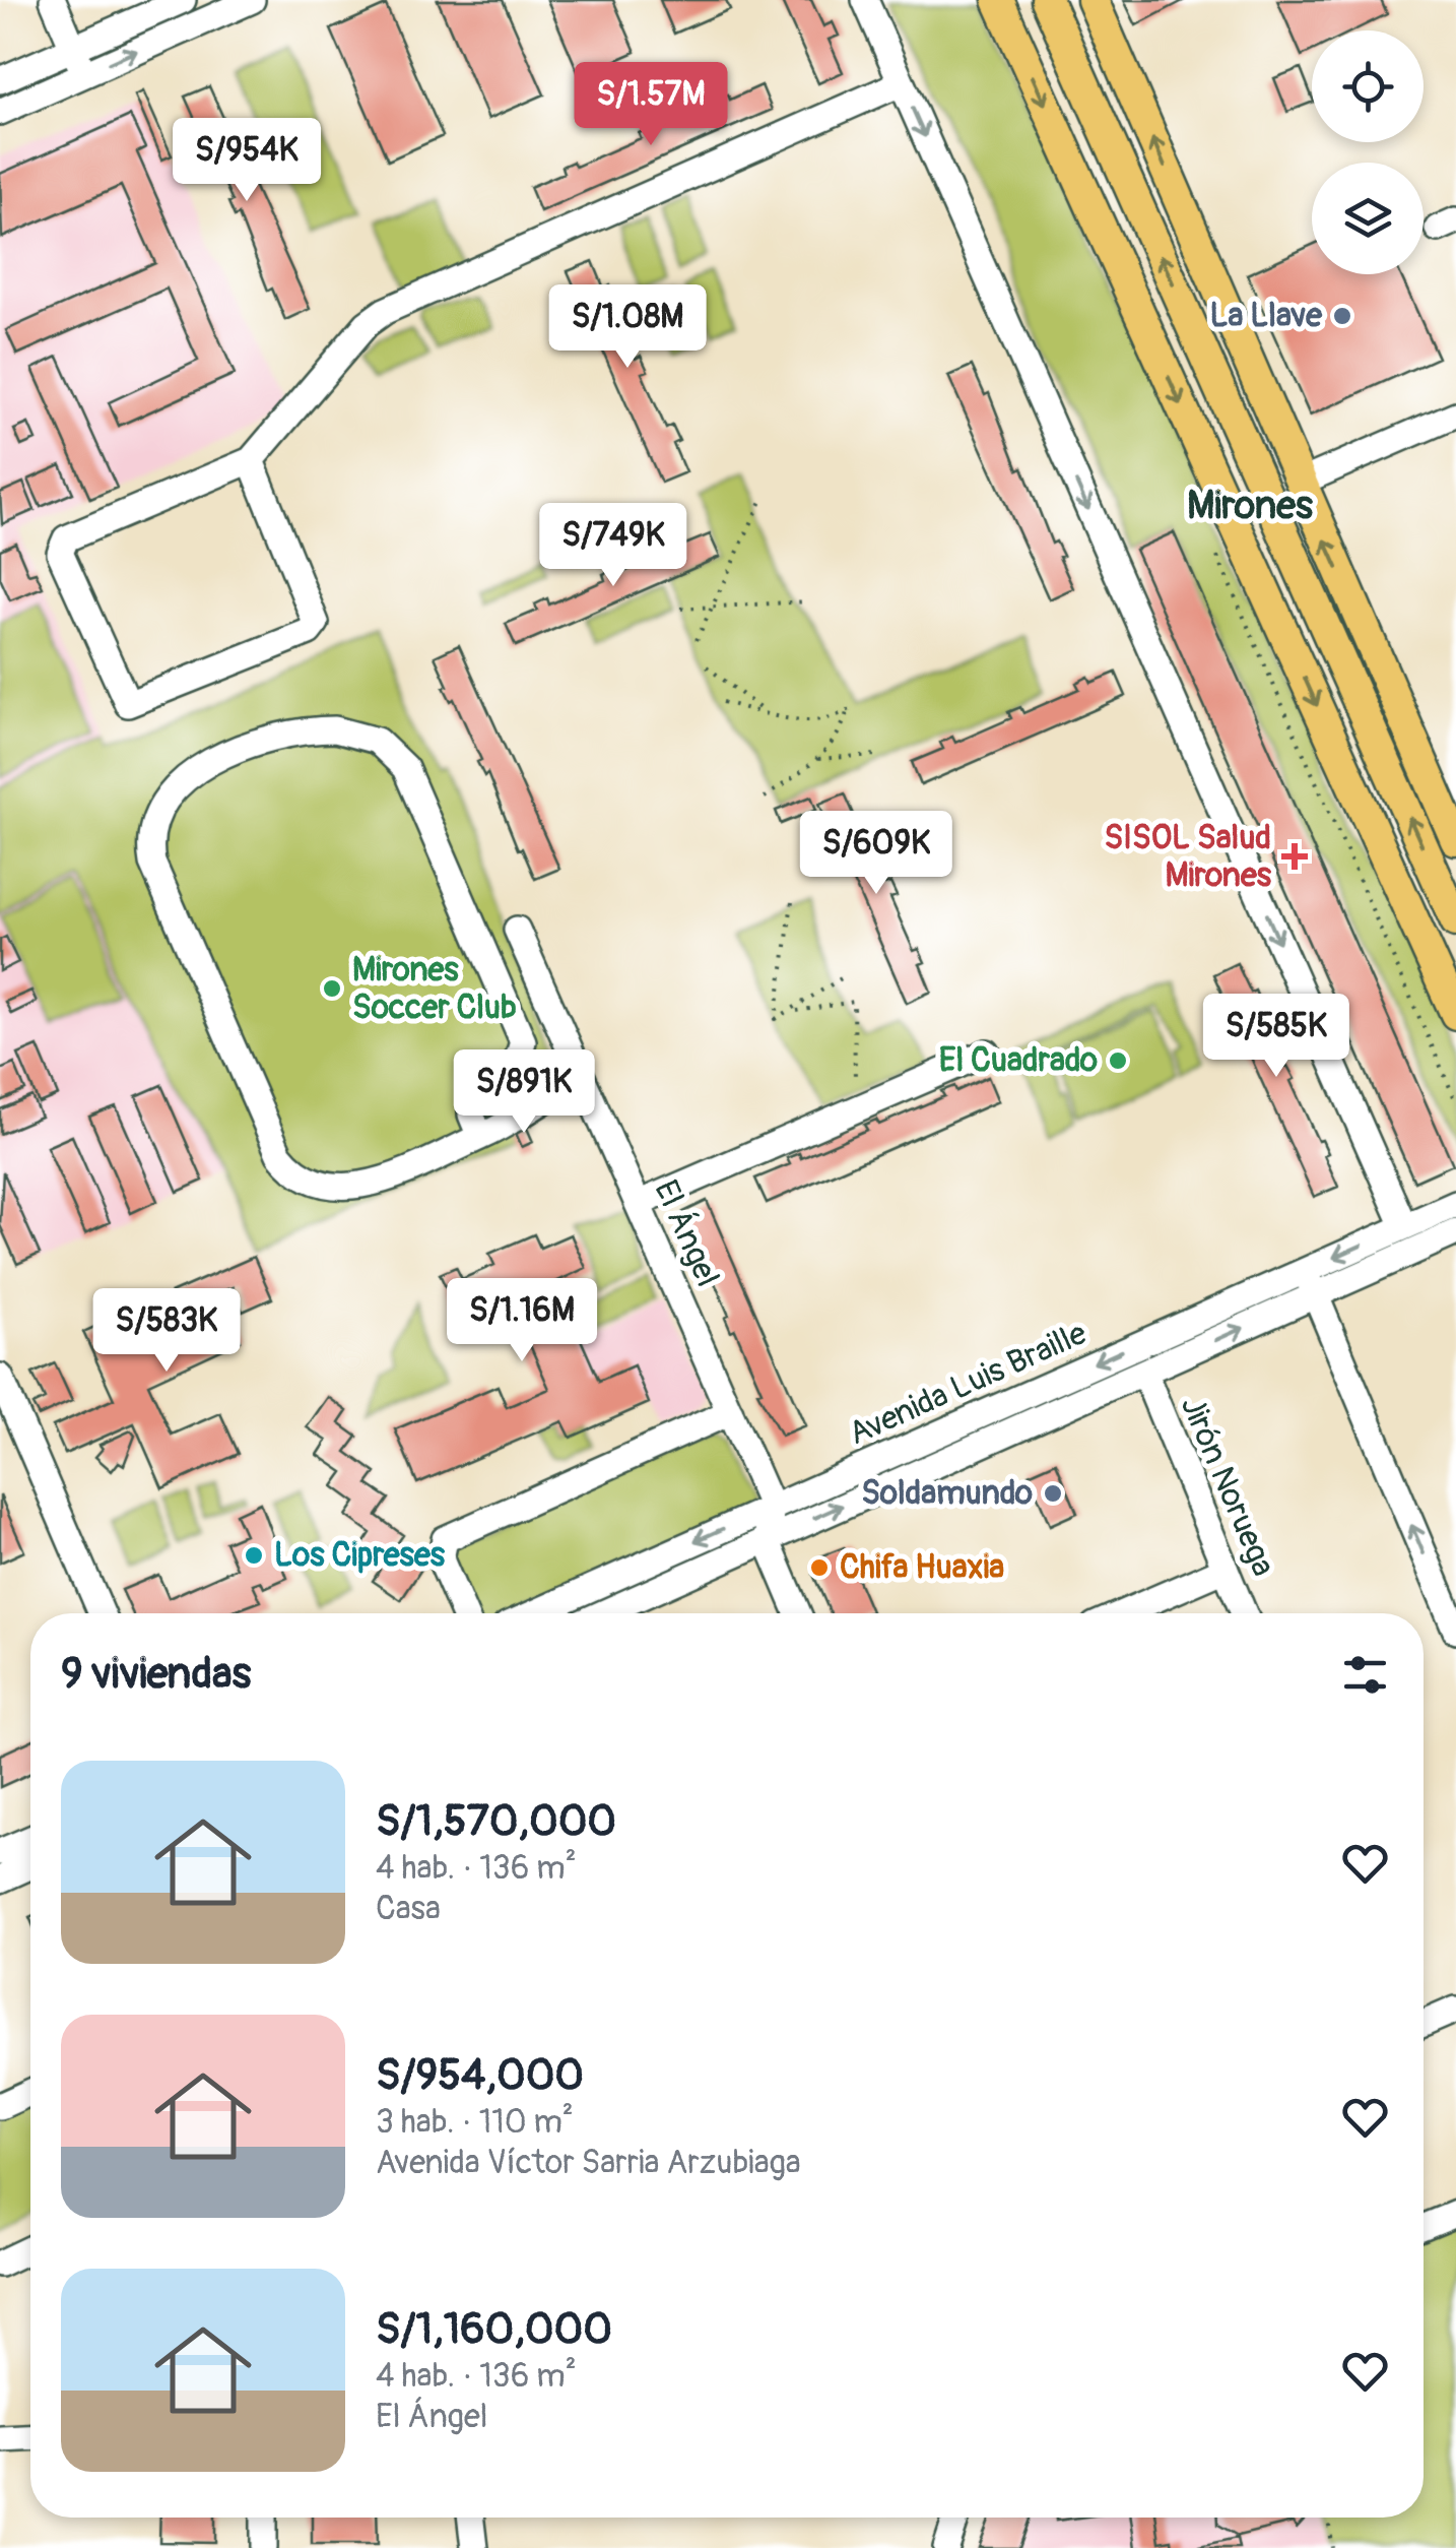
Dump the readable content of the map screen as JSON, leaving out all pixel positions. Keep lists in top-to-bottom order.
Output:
{
  "streets": {
    "street": ["El Ángel", "Avenida Luis Braille", "Jirón Noruega"]
  },
  "crossings": [
    ["El Ángel", "Avenida Luis Braille"],
    ["Avenida Luis Braille", "Jirón Noruega"]
  ],
  "districts": ["Mirones"],
  "places": {
    "other": [
      "La Llave",
      "Mirones Soccer Club",
      "El Cuadrado",
      "Soldamundo",
      "Los Cipreses",
      "Chifa Huaxia"
    ],
    "health": ["SISOL Salud Mirones"]
  },
  "page": {
    "price": [
      "S/1.57M",
      "S/954K",
      "S/1.08M",
      "S/749K",
      "S/609K",
      "S/585K",
      "S/891K",
      "S/1.16M",
      "S/583K"
    ],
    "heading": "9 viviendas",
    "list": [
      {
        "name": "S/1,570,000",
        "note": "4 hab. · 136 m² · Casa"
      },
      {
        "name": "S/954,000",
        "note": "3 hab. · 110 m² · Avenida Víctor Sarria Arzubiaga"
      },
      {
        "name": "S/1,160,000",
        "note": "4 hab. · 136 m² · El Ángel"
      }
    ]
  }
}
